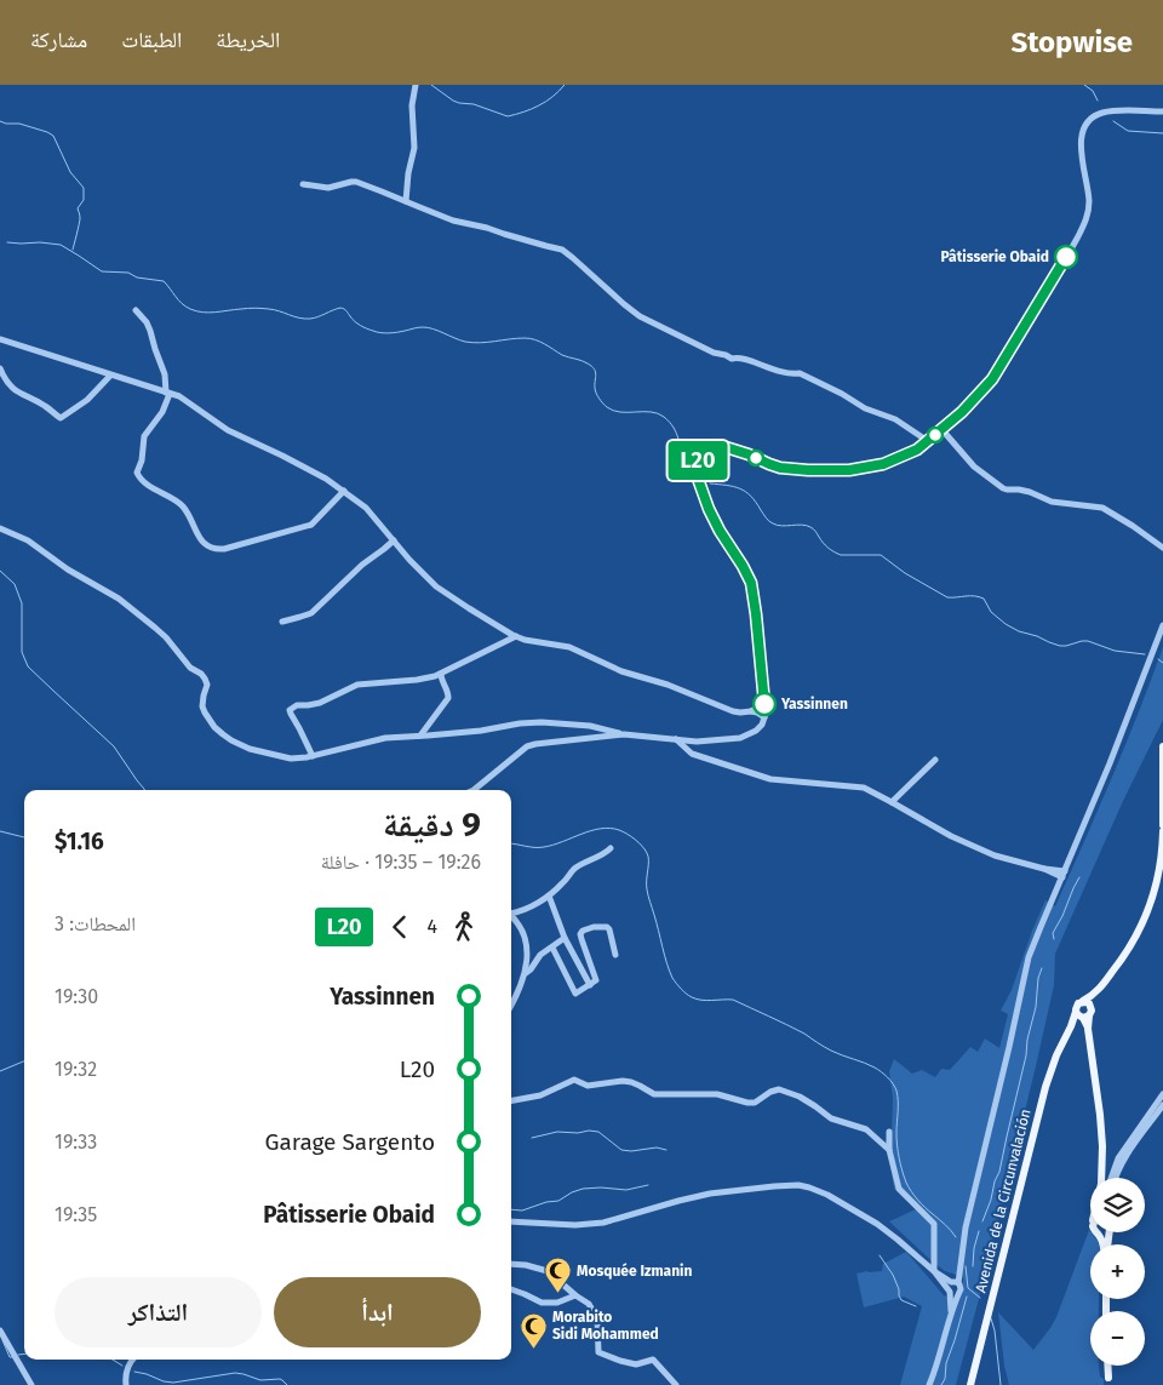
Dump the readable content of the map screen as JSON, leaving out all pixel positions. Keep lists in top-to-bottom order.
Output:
{
  "streets": {
    "main road": ["Avenida de la Circunvalación"]
  },
  "places": {
    "other": ["Pâtisserie Obaid", "Yassinnen"],
    "mosque": ["Mosquée Izmanin", "Morabito Sidi Mohammed"]
  },
  "lines": ["bus line L20"],
  "page": {
    "header": "Stopwise",
    "nav": ["الخريطة", "الطبقات", "مشاركة"],
    "on_map": "L20",
    "heading": ["9 دقيقة", "19:26 – 19:35 · حافلة", "$1.16"],
    "legs": ["4", "L20", "المحطات: 3"],
    "list": [
      {
        "name": "Yassinnen",
        "value": "19:30"
      },
      {
        "name": "L20",
        "value": "19:32"
      },
      {
        "name": "Garage Sargento",
        "value": "19:33"
      },
      {
        "name": "Pâtisserie Obaid",
        "value": "19:35"
      }
    ],
    "map_buttons": ["+", "−"],
    "buttons": ["ابدأ", "التذاكر"]
  }
}
